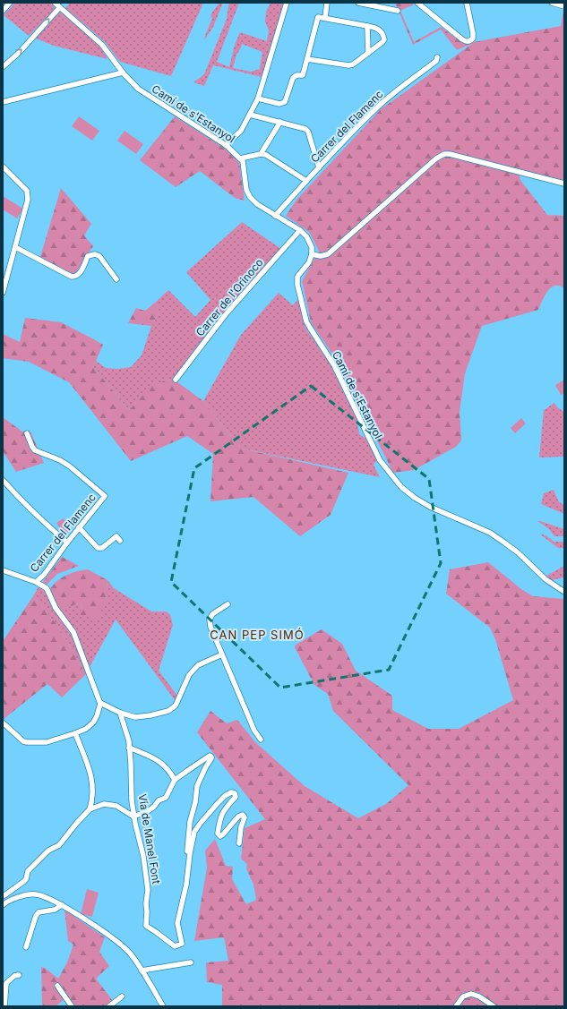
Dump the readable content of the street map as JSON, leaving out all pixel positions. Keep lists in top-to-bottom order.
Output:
{
  "streets": {
    "street": [
      "Camí de s'Estanyol",
      "Carrer del Flamenc",
      "Carrer de l'Orinoco",
      "Vía de Manel Font"
    ]
  },
  "districts": ["CAN PEP SIMÓ"]
}
